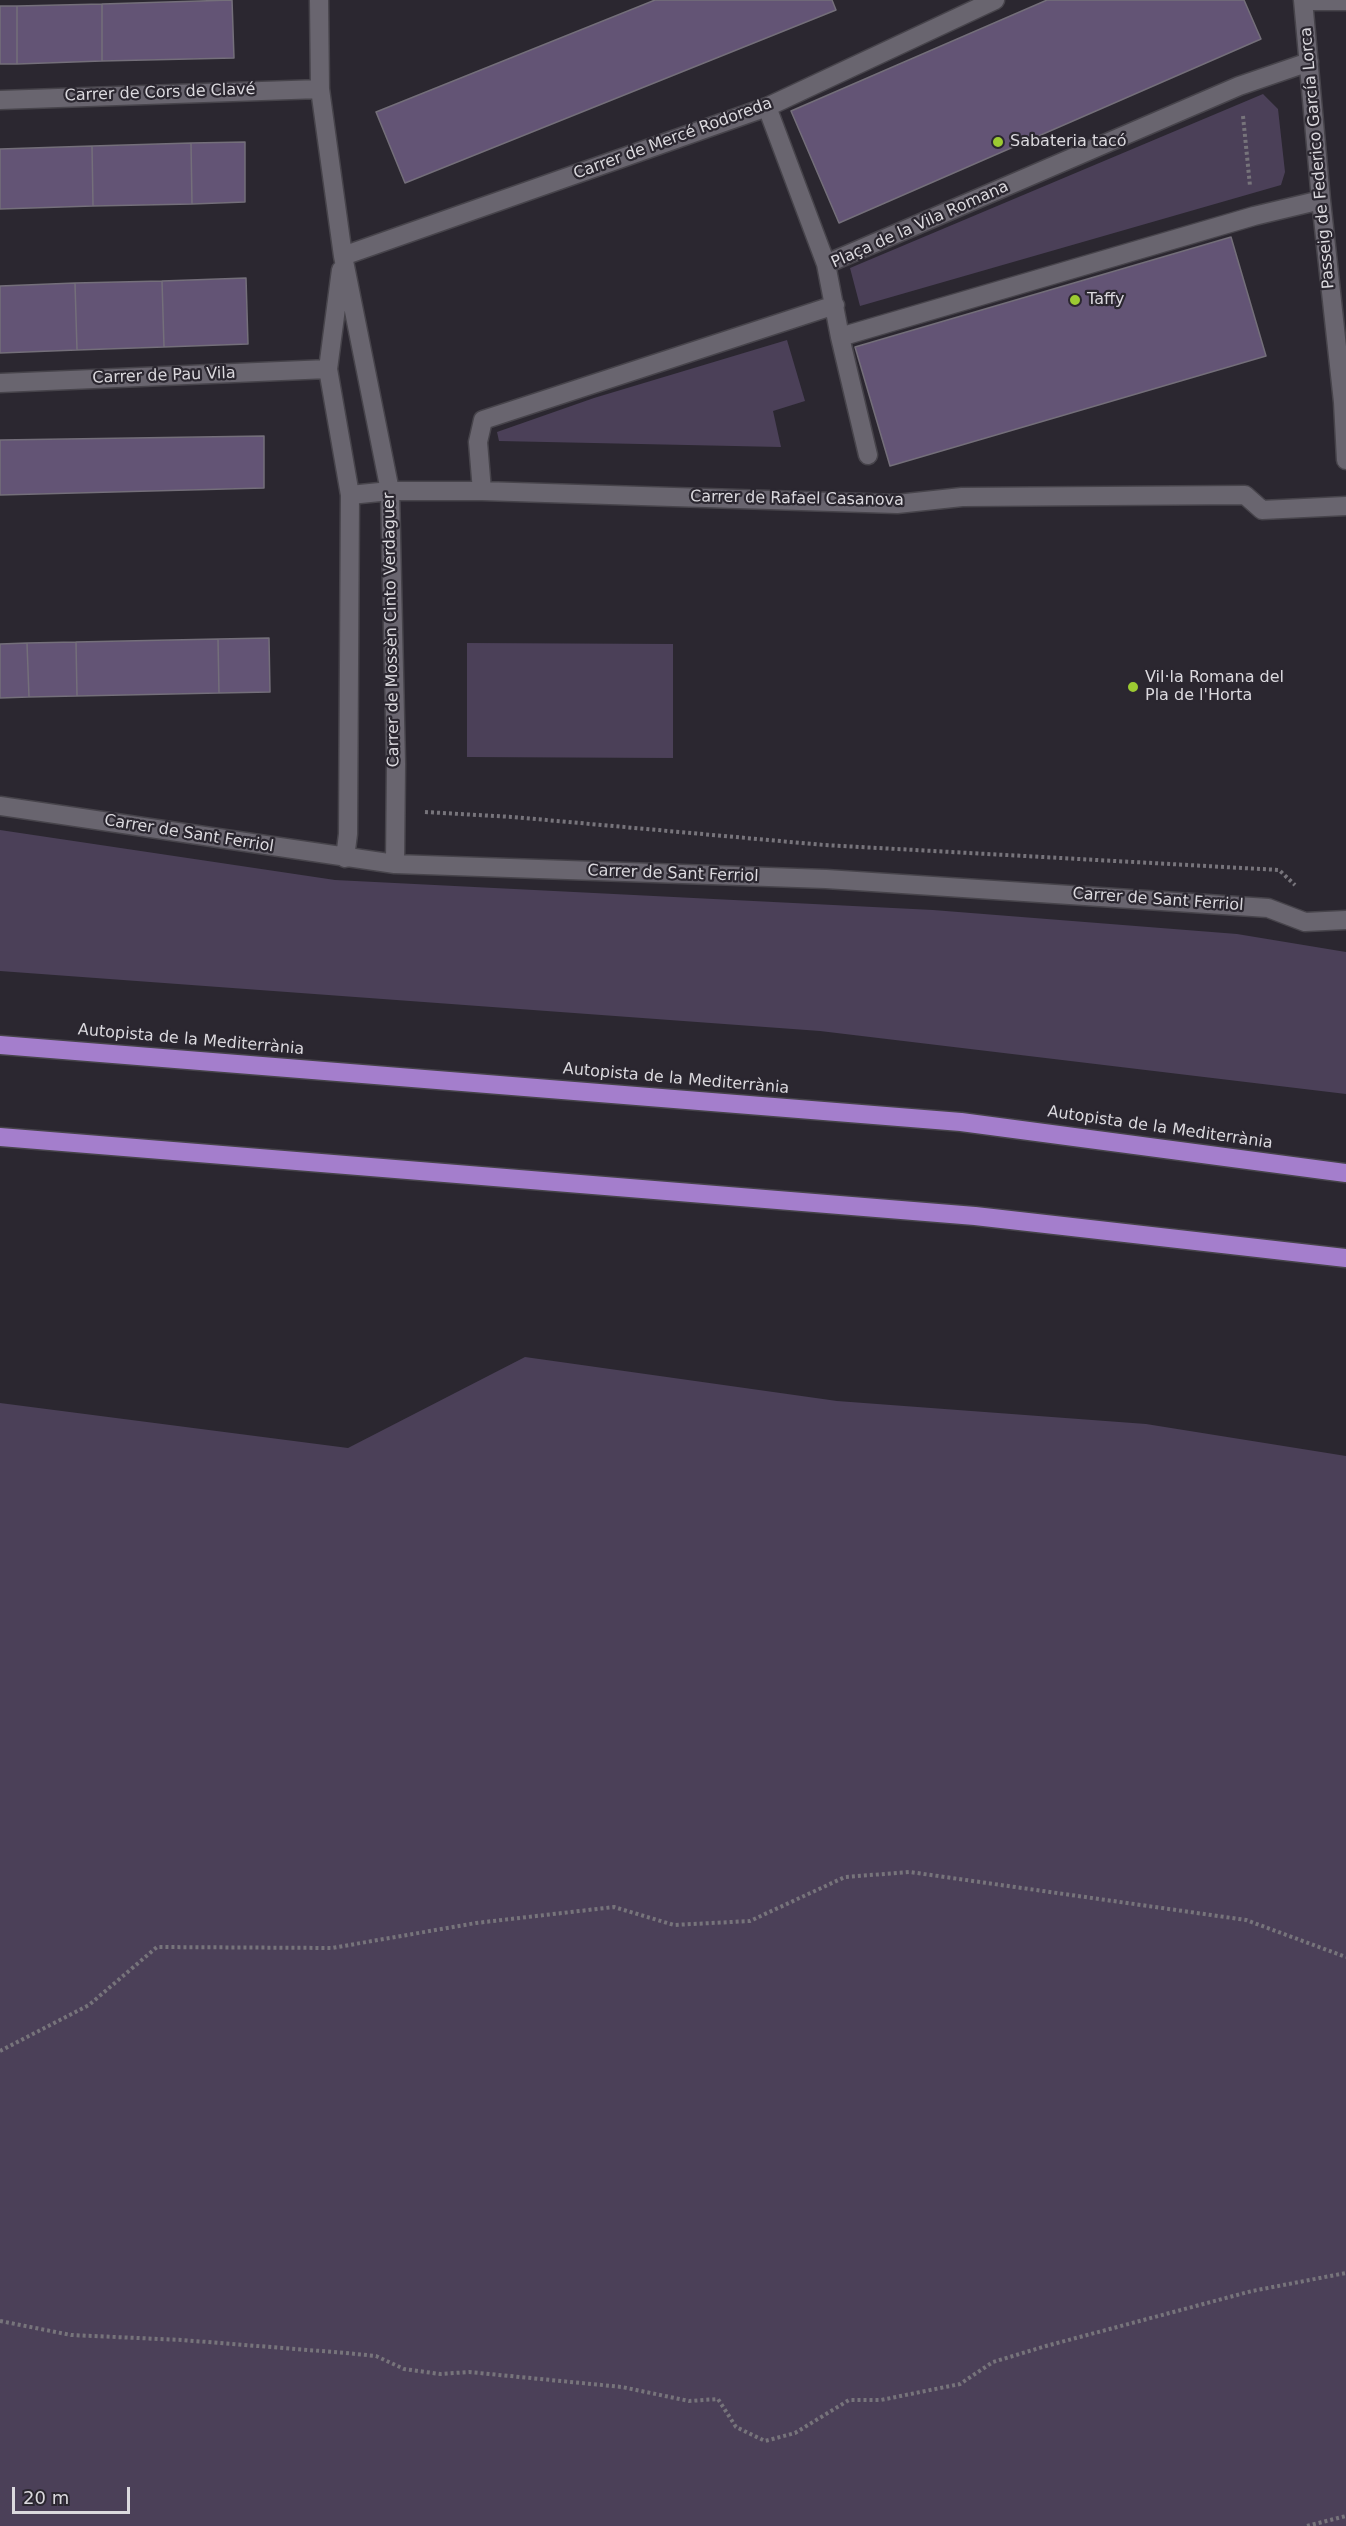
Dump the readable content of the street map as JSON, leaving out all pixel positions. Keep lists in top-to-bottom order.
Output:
{
  "streets": {
    "highway": ["Autopista de la Mediterrània"],
    "street": [
      "Carrer de Cors de Clavé",
      "Carrer de Mercé Rodoreda",
      "Passeig de Federico García Lorca",
      "Plaça de la Vila Romana",
      "Carrer de Pau Vila",
      "Carrer de Rafael Casanova",
      "Carrer de Mossèn Cinto Verdaguer",
      "Carrer de Sant Ferriol"
    ]
  },
  "crossings": [
    ["Carrer de Cors de Clavé", "Carrer de Mossèn Cinto Verdaguer"],
    ["Carrer de Mercé Rodoreda", "Carrer de Mossèn Cinto Verdaguer"],
    ["Passeig de Federico García Lorca", "Plaça de la Vila Romana"],
    ["Carrer de Pau Vila", "Carrer de Mossèn Cinto Verdaguer"],
    ["Carrer de Rafael Casanova", "Carrer de Mossèn Cinto Verdaguer"],
    ["Carrer de Mossèn Cinto Verdaguer", "Carrer de Sant Ferriol"]
  ],
  "places": ["Sabateria tacó", "Taffy", "Vil·la Romana del Pla de l'Horta"],
  "scale_bar": "20 m"
}
